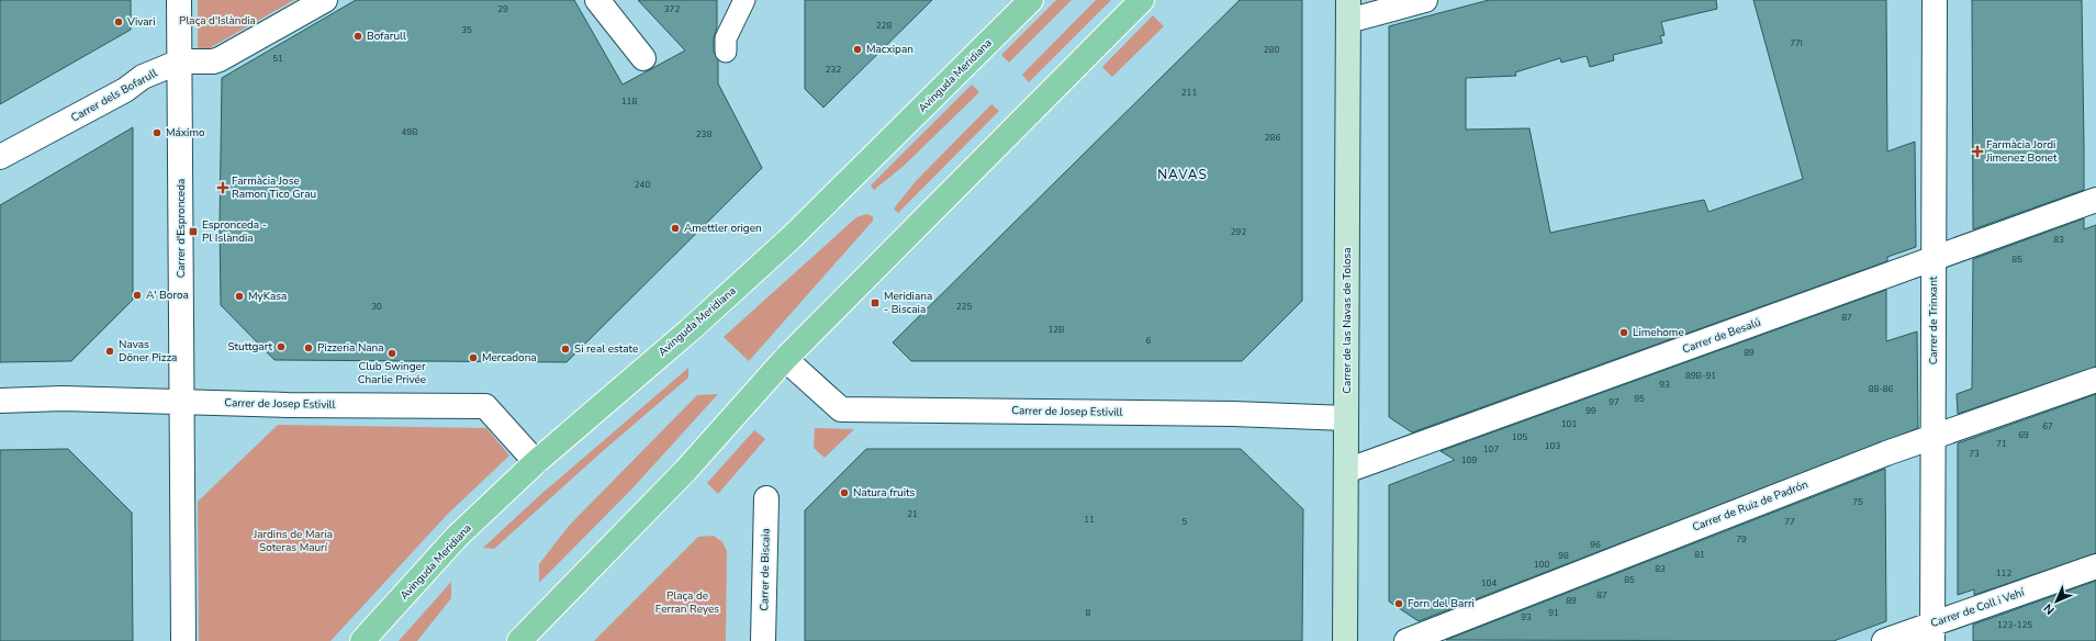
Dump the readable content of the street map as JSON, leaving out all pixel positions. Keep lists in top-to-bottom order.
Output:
{
  "streets": {
    "main road": ["Avinguda Meridiana", "Carrer de las Navas de Tolosa"],
    "street": [
      "Carrer dels Bofarull",
      "Carrer d'Espronceda",
      "Carrer de Trinxant",
      "Carrer de Besalú",
      "Carrer de Josep Estivill",
      "Carrer de Ruiz de Padrón",
      "Carrer de Biscaia",
      "Carrer de Coll i Vehí"
    ]
  },
  "crossings": [
    ["Avinguda Meridiana", "Carrer de Josep Estivill"],
    ["Carrer dels Bofarull", "Carrer d'Espronceda"],
    ["Carrer d'Espronceda", "Carrer de Josep Estivill"],
    ["Carrer de las Navas de Tolosa", "Carrer de Besalú"],
    ["Carrer de las Navas de Tolosa", "Carrer de Josep Estivill"],
    ["Carrer de Trinxant", "Carrer de Besalú"],
    ["Carrer de Trinxant", "Carrer de Ruiz de Padrón"],
    ["Carrer de Trinxant", "Carrer de Coll i Vehí"]
  ],
  "districts": ["NAVAS"],
  "parks": ["Plaça d'Islàndia", "Jardins de Maria Soteras Maurí", "Plaça de Ferran Reyes"],
  "places": {
    "other": [
      "Vivari",
      "Bofarull",
      "Macxipan",
      "Máximo",
      "Amettler origen",
      "A' Boroa",
      "MyKasa",
      "Limehome",
      "Stuttgart",
      "Pizzeria Nana",
      "Si real estate",
      "Navas Döner Pizza",
      "Club Swinger Charlie Privée",
      "Mercadona",
      "Natura fruits",
      "Forn del Barri"
    ],
    "health": ["Farmàcia Jordi Jimenez Bonet", "Farmàcia Jose Ramon Tico Grau"],
    "transit": ["Espronceda - Pl Islàndia", "Meridiana - Biscaia"]
  },
  "house_numbers": [
    "29",
    "372",
    "228",
    "35",
    "77I",
    "280",
    "51",
    "232",
    "211",
    "118",
    "49B",
    "238",
    "286",
    "240",
    "292",
    "83",
    "85",
    "30",
    "225",
    "87",
    "12B",
    "6",
    "89",
    "89B-91",
    "93",
    "88-86",
    "95",
    "97",
    "99",
    "101",
    "67",
    "69",
    "105",
    "71",
    "103",
    "107",
    "73",
    "109",
    "75",
    "21",
    "11",
    "5",
    "77",
    "79",
    "96",
    "81",
    "98",
    "100",
    "83",
    "112",
    "85",
    "104",
    "87",
    "89",
    "8",
    "91",
    "93",
    "123-125"
  ],
  "north": "bottom left"
}
